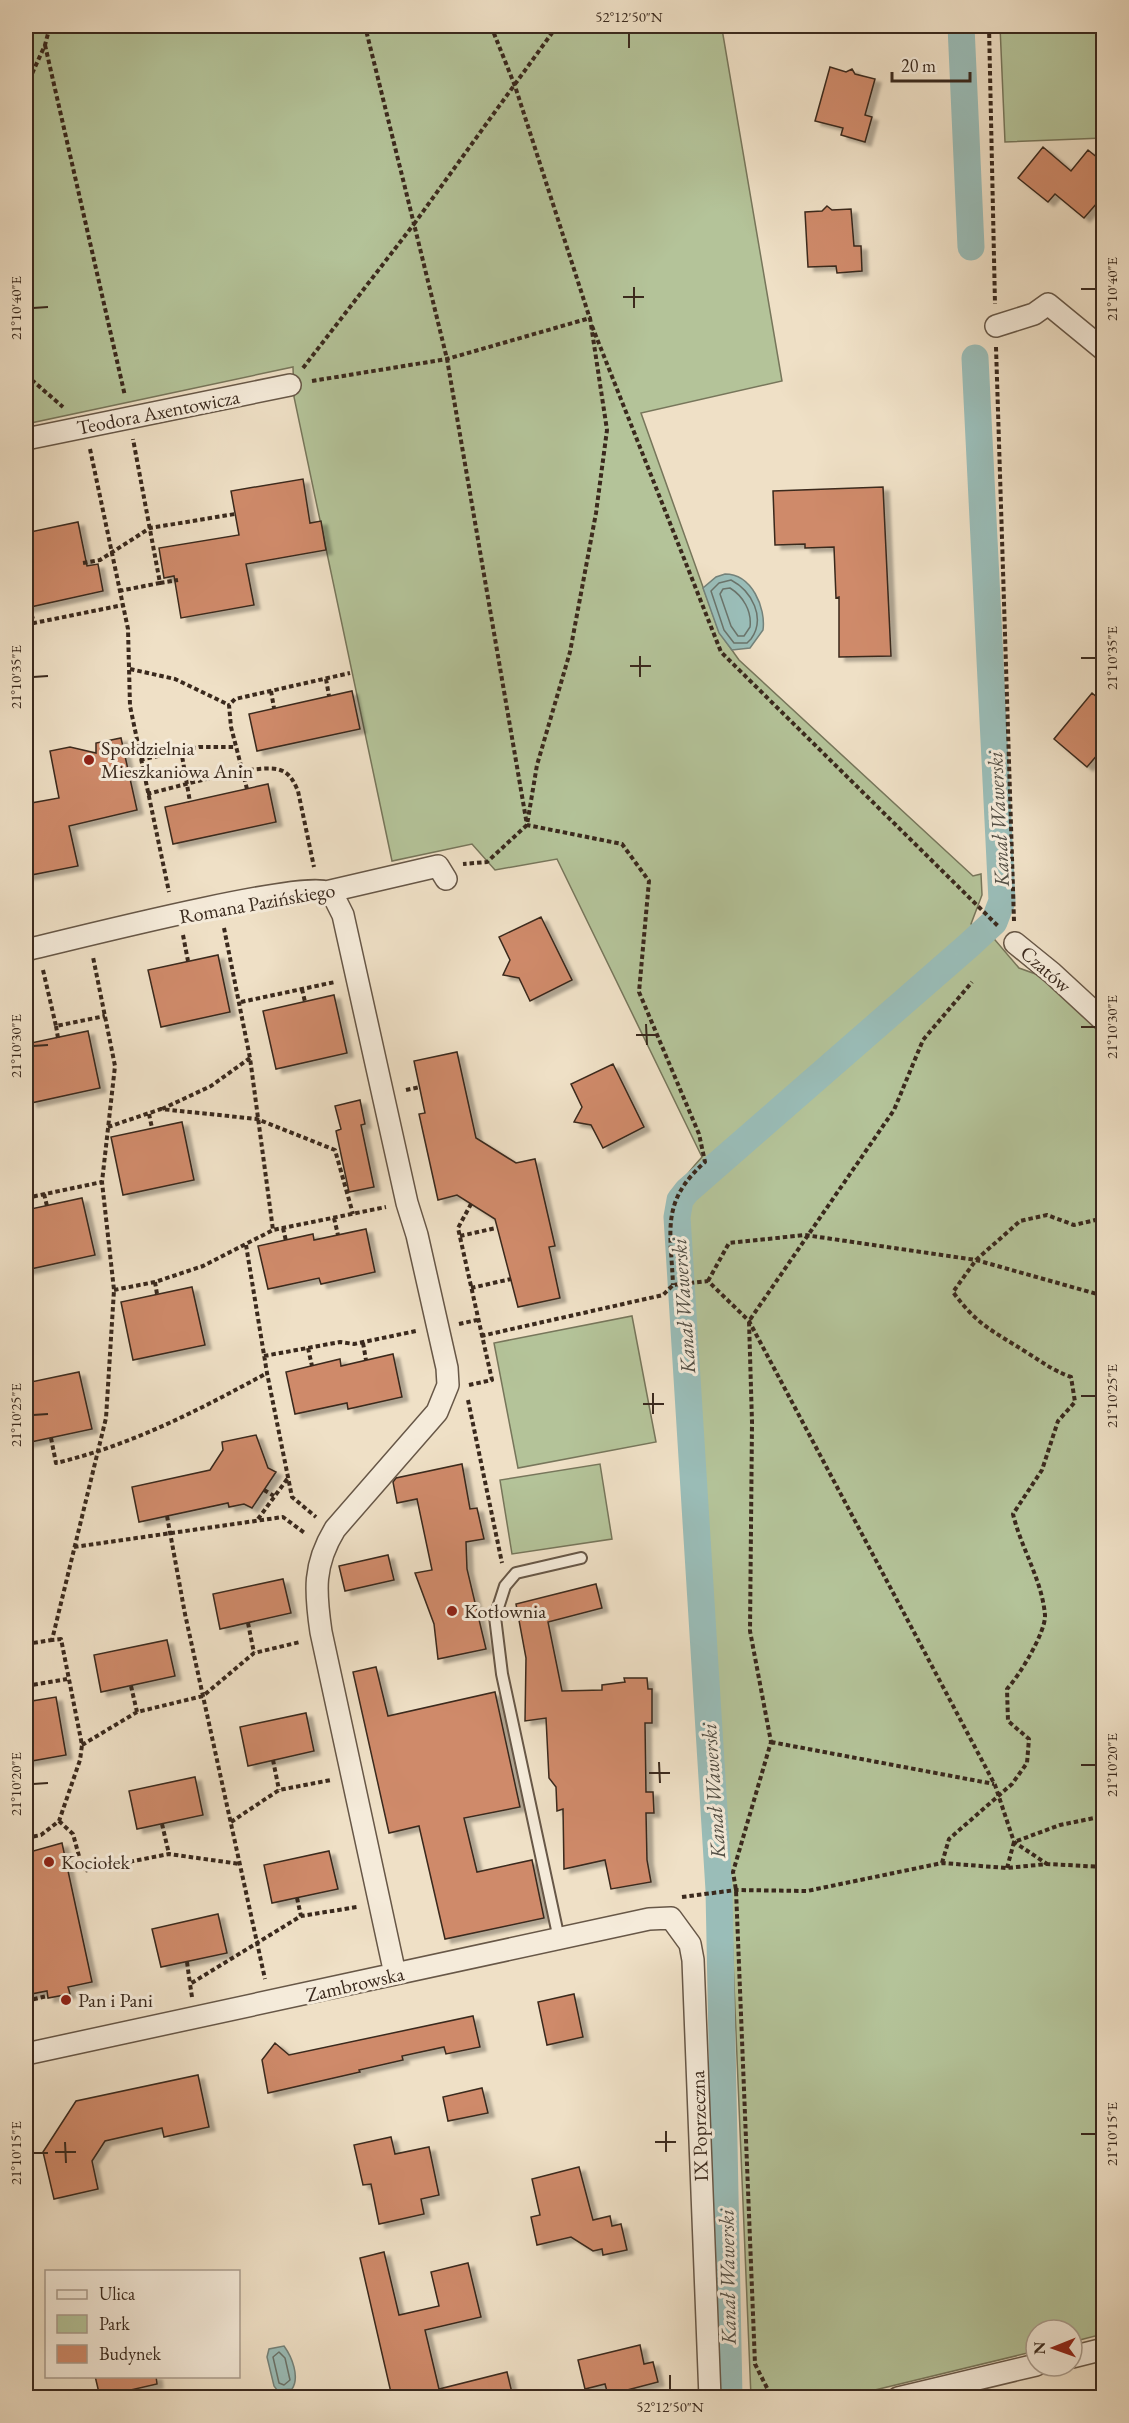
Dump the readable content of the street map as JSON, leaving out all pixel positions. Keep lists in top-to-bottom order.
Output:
{
  "streets": {
    "street": [
      "Teodora Axentowicza",
      "Romana Pazińskiego",
      "Czatów",
      "Zambrowska",
      "IX Poprzeczna"
    ]
  },
  "crossings": [
    ["Zambrowska", "IX Poprzeczna"]
  ],
  "water": ["Kanał Wawerski"],
  "places": [
    "Społdzielnia Mieszkaniowa Anin",
    "Kotłownia",
    "Kociołek",
    "Pan i Pani"
  ],
  "legend": ["Ulica", "Park", "Budynek"],
  "scale_bar": "20 m",
  "north": "left",
  "coordinates": [
    "52°12'50\"N",
    "21°10'40\"E",
    "21°10'35\"E",
    "21°10'30\"E",
    "21°10'25\"E",
    "21°10'20\"E",
    "21°10'15\"E"
  ]
}
